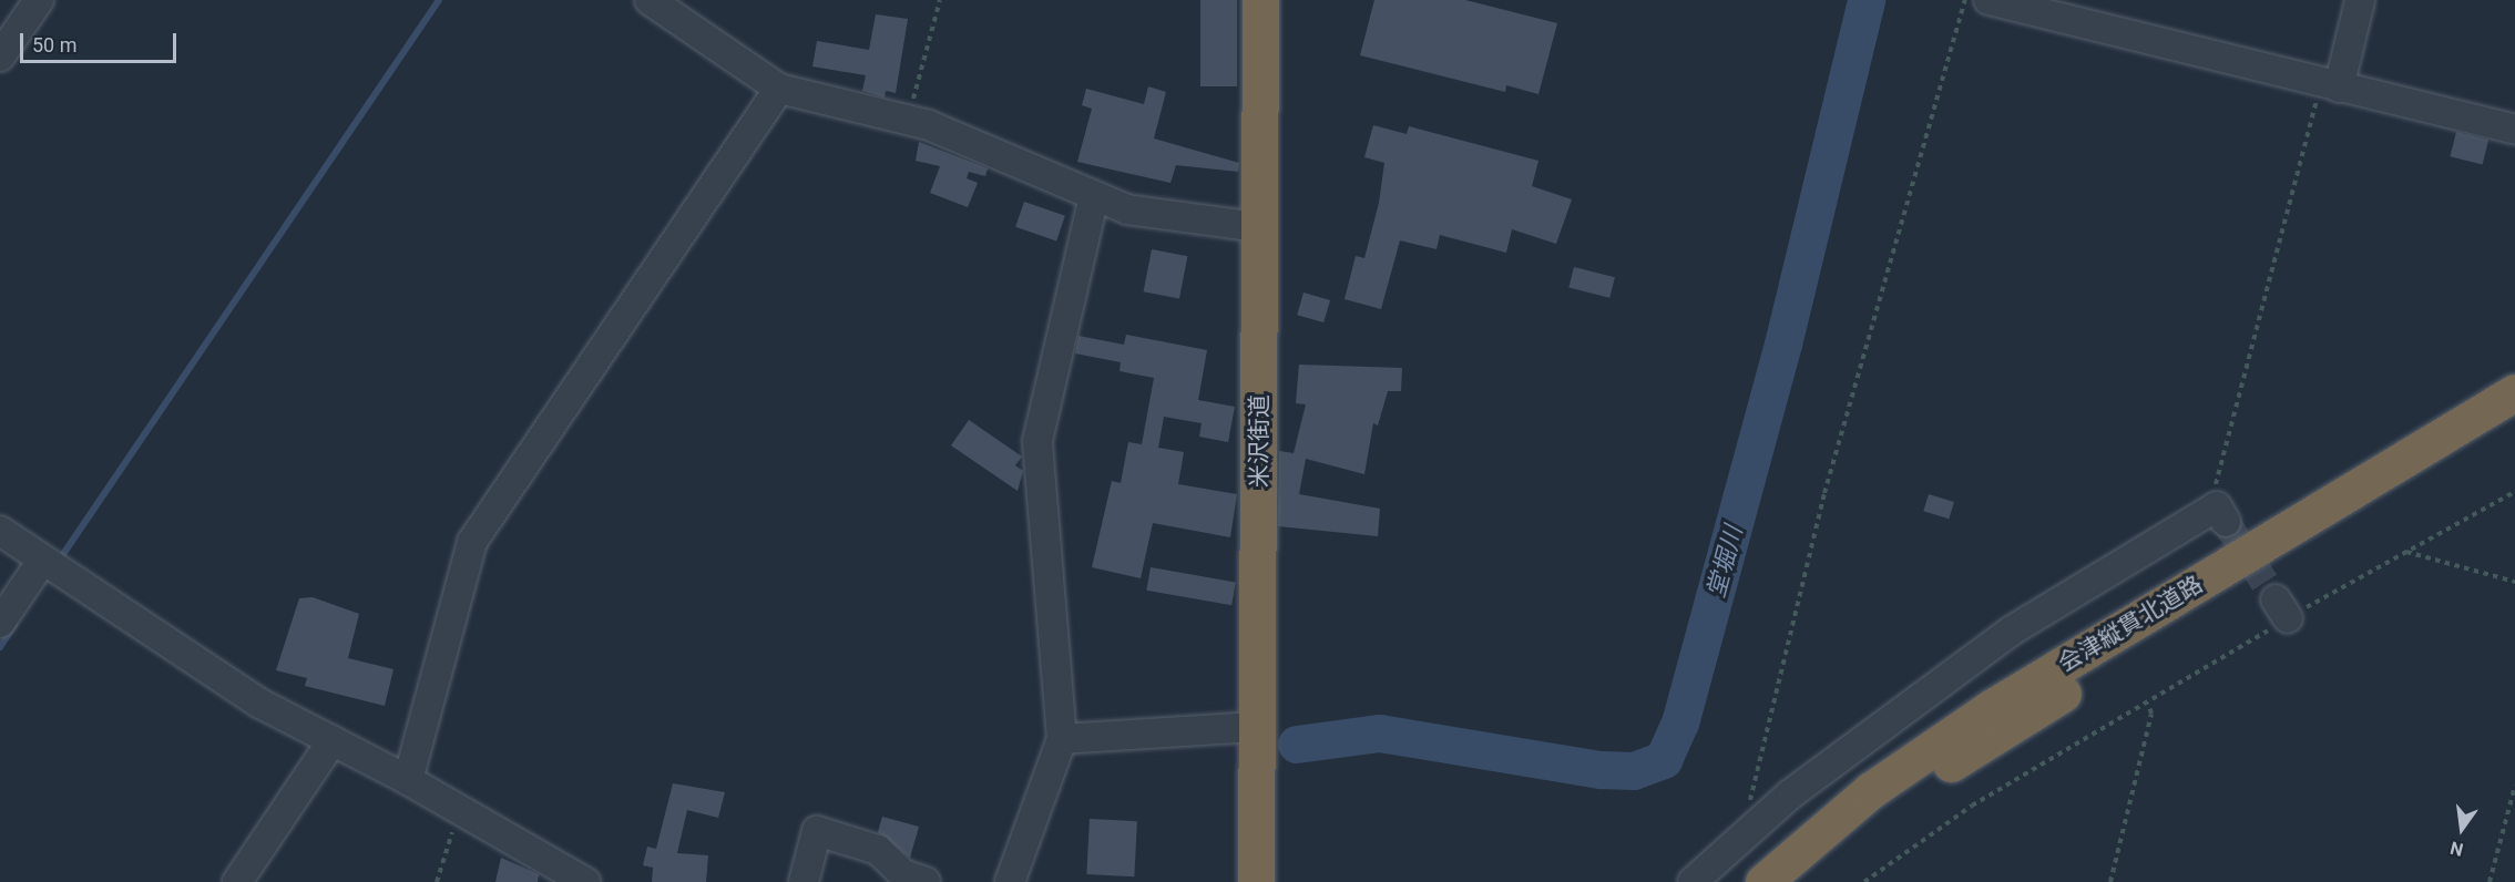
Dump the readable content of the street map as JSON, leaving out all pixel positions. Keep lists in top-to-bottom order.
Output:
{
  "streets": {
    "highway": ["米沢街道", "会津縦貫北道路"]
  },
  "water": ["堂堀川"],
  "scale_bar": "50 m",
  "north": "bottom"
}
